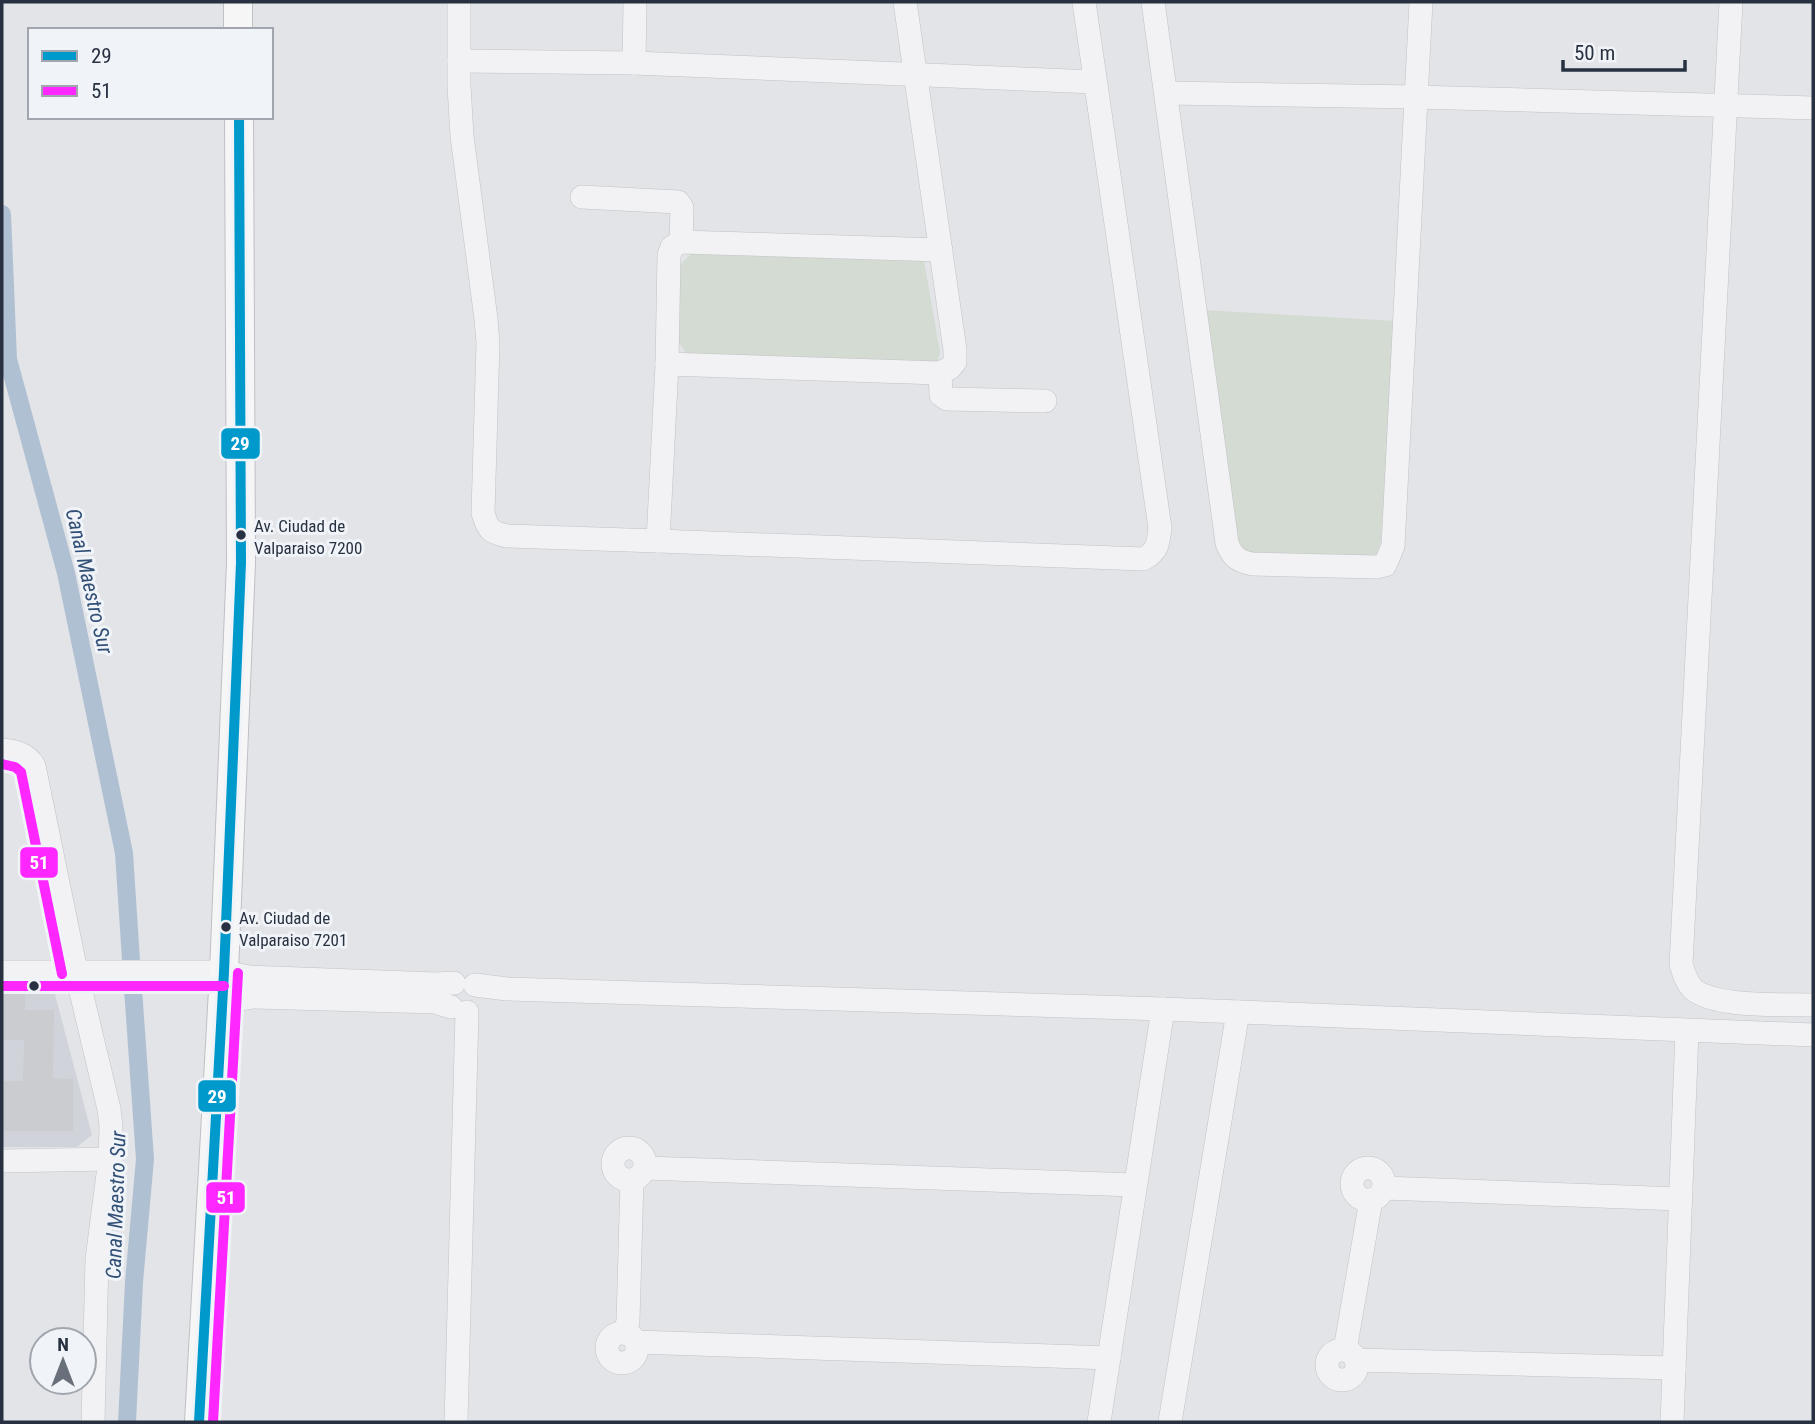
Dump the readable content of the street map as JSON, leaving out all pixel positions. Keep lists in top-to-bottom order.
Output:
{
  "water": ["Canal Maestro Sur"],
  "places": ["Av. Ciudad de Valparaiso 7200", "Av. Ciudad de Valparaiso 7201"],
  "lines": ["transit line 29", "transit line 51"],
  "legend": ["29", "51"],
  "scale_bar": "50 m",
  "north": "top"
}
